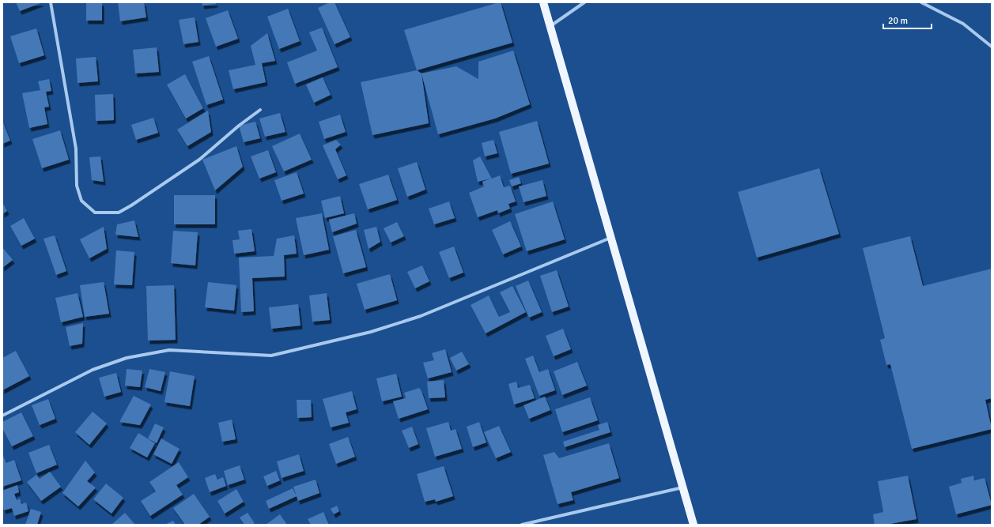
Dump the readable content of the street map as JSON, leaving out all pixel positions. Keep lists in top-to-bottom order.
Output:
{
  "scale_bar": "20 m"
}
